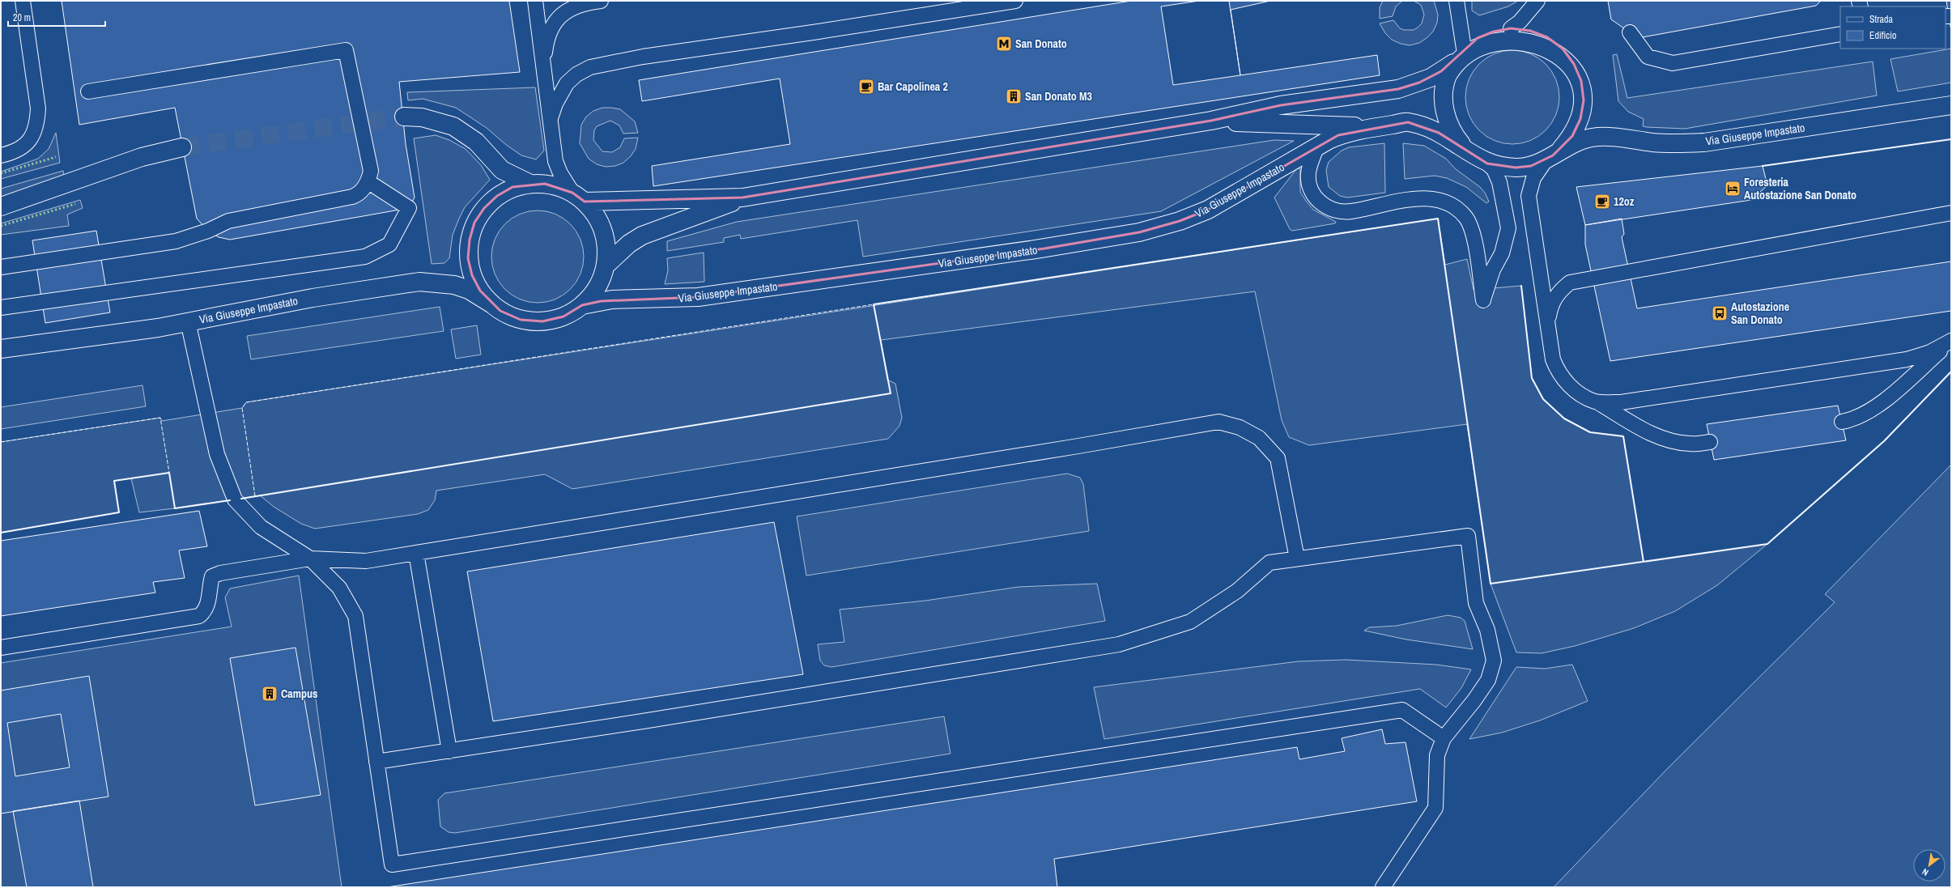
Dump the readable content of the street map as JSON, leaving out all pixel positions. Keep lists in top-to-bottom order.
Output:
{
  "streets": {
    "street": ["Via Giuseppe Impastato"]
  },
  "places": {
    "metro station": ["San Donato"],
    "cafe": ["Bar Capolinea 2", "12oz"],
    "building": ["San Donato M3", "Campus"],
    "hotel": ["Foresteria Autostazione San Donato"],
    "bus stop": ["Autostazione San Donato"]
  },
  "legend": ["Strada", "Edificio"],
  "scale_bar": "20 m",
  "north": "bottom left"
}
